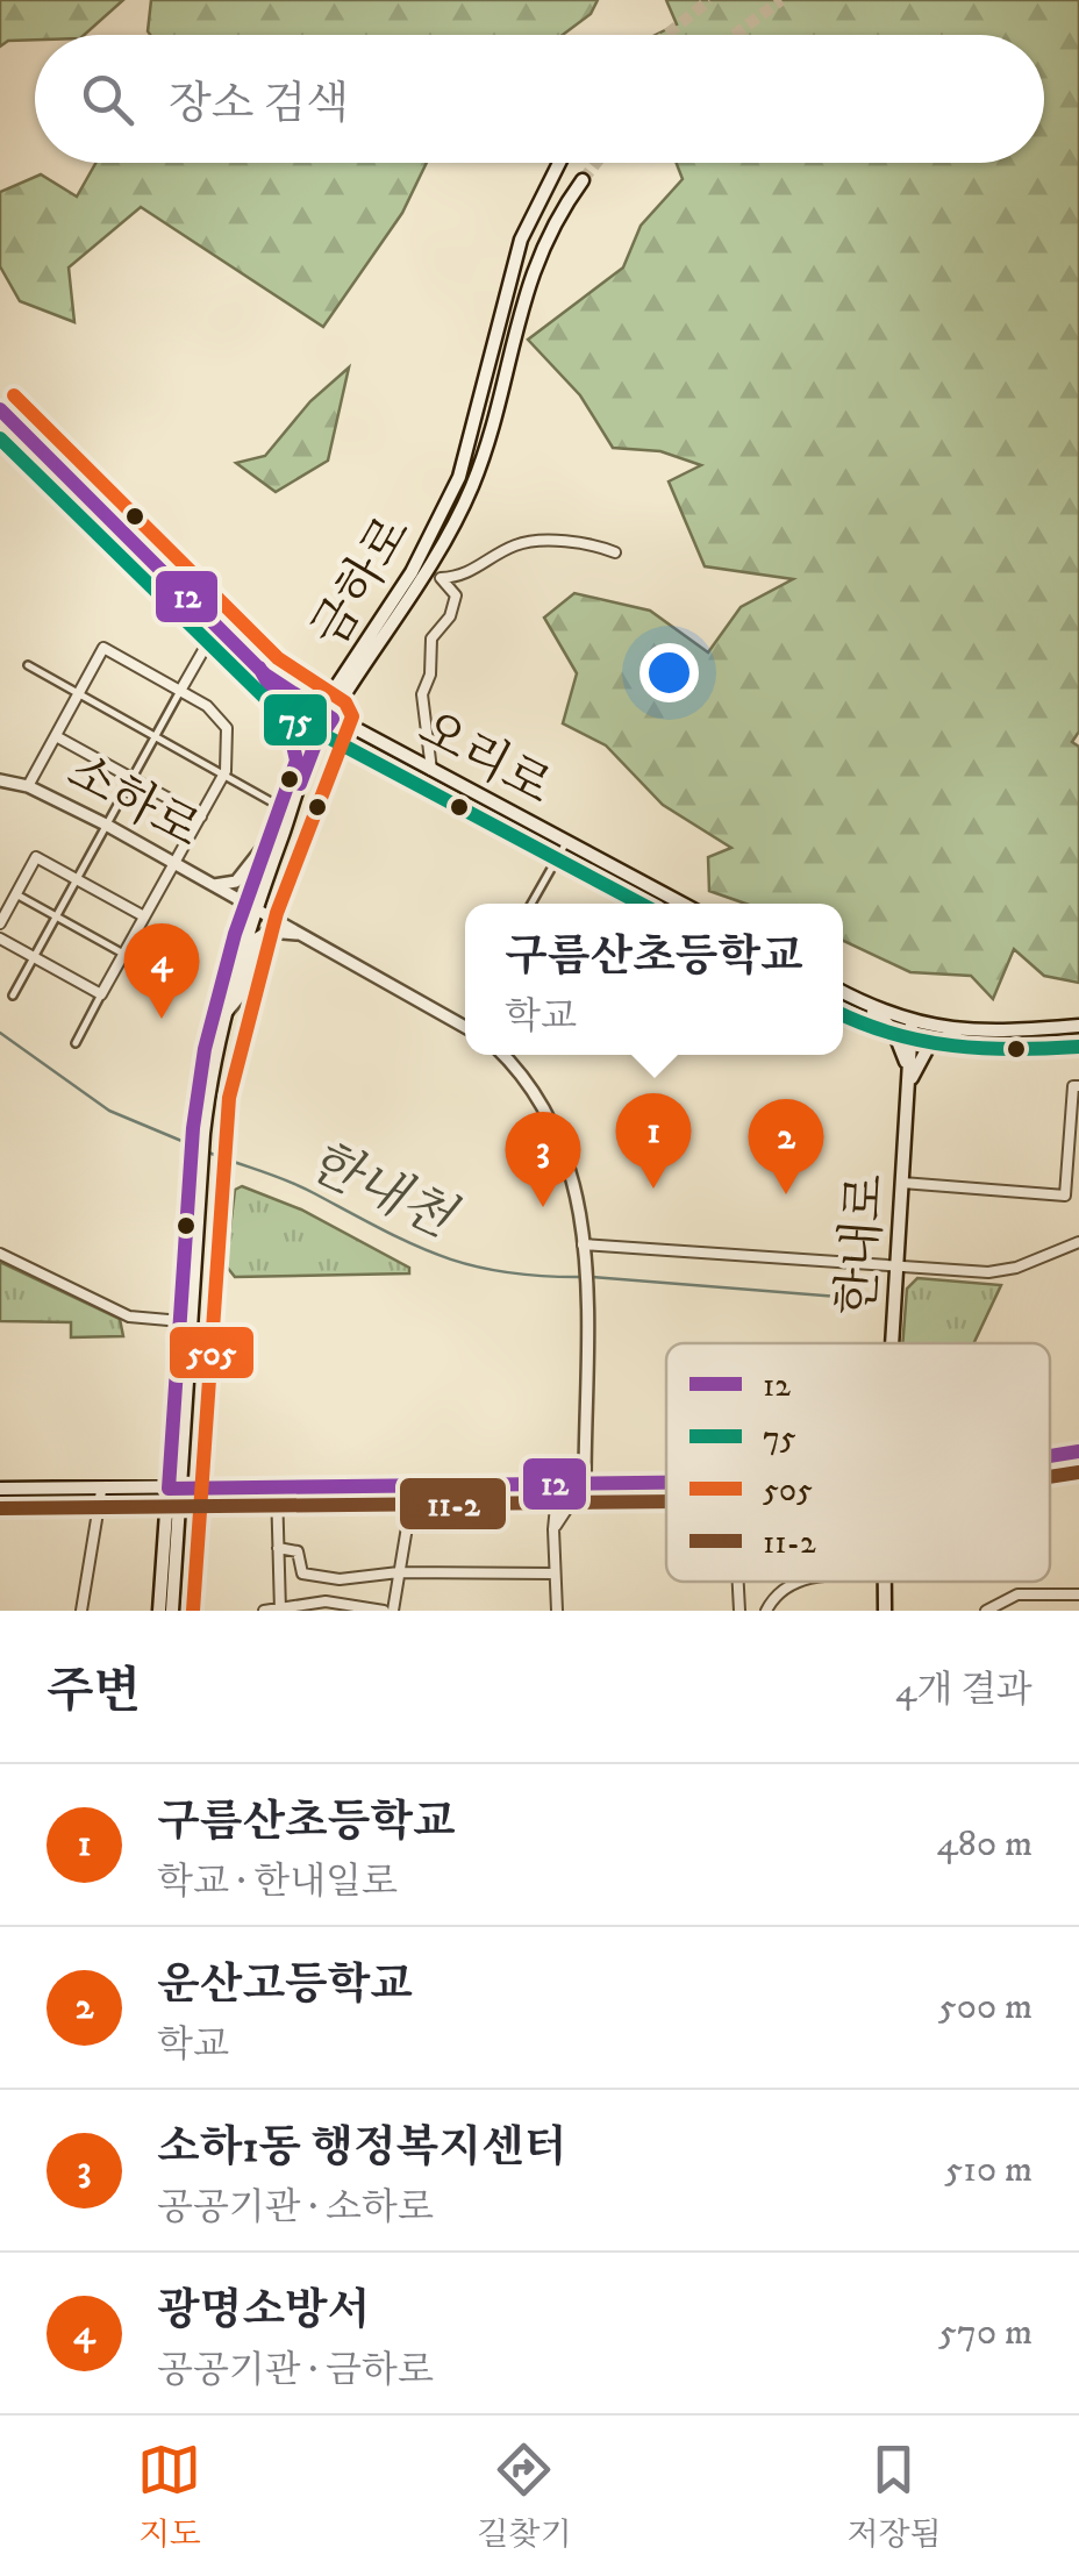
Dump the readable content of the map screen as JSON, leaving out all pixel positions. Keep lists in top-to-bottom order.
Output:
{
  "streets": {
    "main road": ["금하로", "오리로", "한내로"],
    "street": ["소하로"]
  },
  "crossings": [
    ["금하로", "오리로"],
    ["금하로", "소하로"]
  ],
  "water": ["한내천"],
  "lines": [
    "transit line 505",
    "transit line 12",
    "transit line 75",
    "transit line 11-2"
  ],
  "legend": [
    "12",
    "75",
    "505",
    "11-2"
  ],
  "page": {
    "search": "장소 검색",
    "popup": ["구름산초등학교", "학교"],
    "pins": [
      "4",
      "1",
      "2",
      "3"
    ],
    "heading": ["주변", "4개 결과"],
    "list": [
      {
        "mark": "1",
        "name": "구름산초등학교",
        "note": "학교 · 한내일로",
        "value": "480 m"
      },
      {
        "mark": "2",
        "name": "운산고등학교",
        "note": "학교",
        "value": "500 m"
      },
      {
        "mark": "3",
        "name": "소하1동 행정복지센터",
        "note": "공공기관 · 소하로",
        "value": "510 m"
      },
      {
        "mark": "4",
        "name": "광명소방서",
        "note": "공공기관 · 금하로",
        "value": "570 m"
      }
    ],
    "nav": ["지도", "길찾기", "저장됨"]
  }
}
